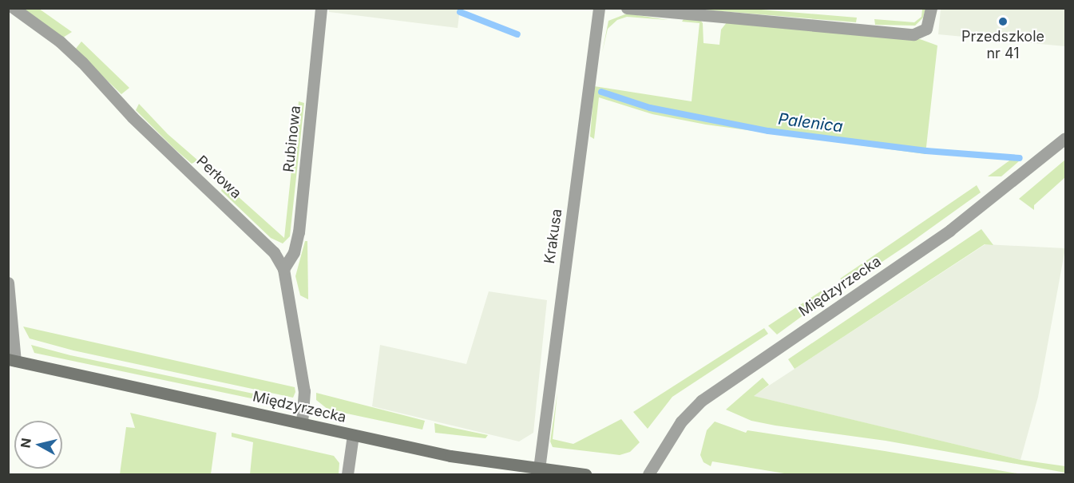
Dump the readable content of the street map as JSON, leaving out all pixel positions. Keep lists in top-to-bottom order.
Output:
{
  "streets": {
    "main road": ["Międzyrzecka"],
    "street": ["Rubinowa", "Perłowa", "Krakusa"]
  },
  "crossings": [
    ["Rubinowa", "Perłowa"],
    ["Perłowa", "Międzyrzecka"],
    ["Krakusa", "Międzyrzecka"]
  ],
  "water": ["Palenica"],
  "places": ["Przedszkole nr 41"],
  "north": "left"
}
